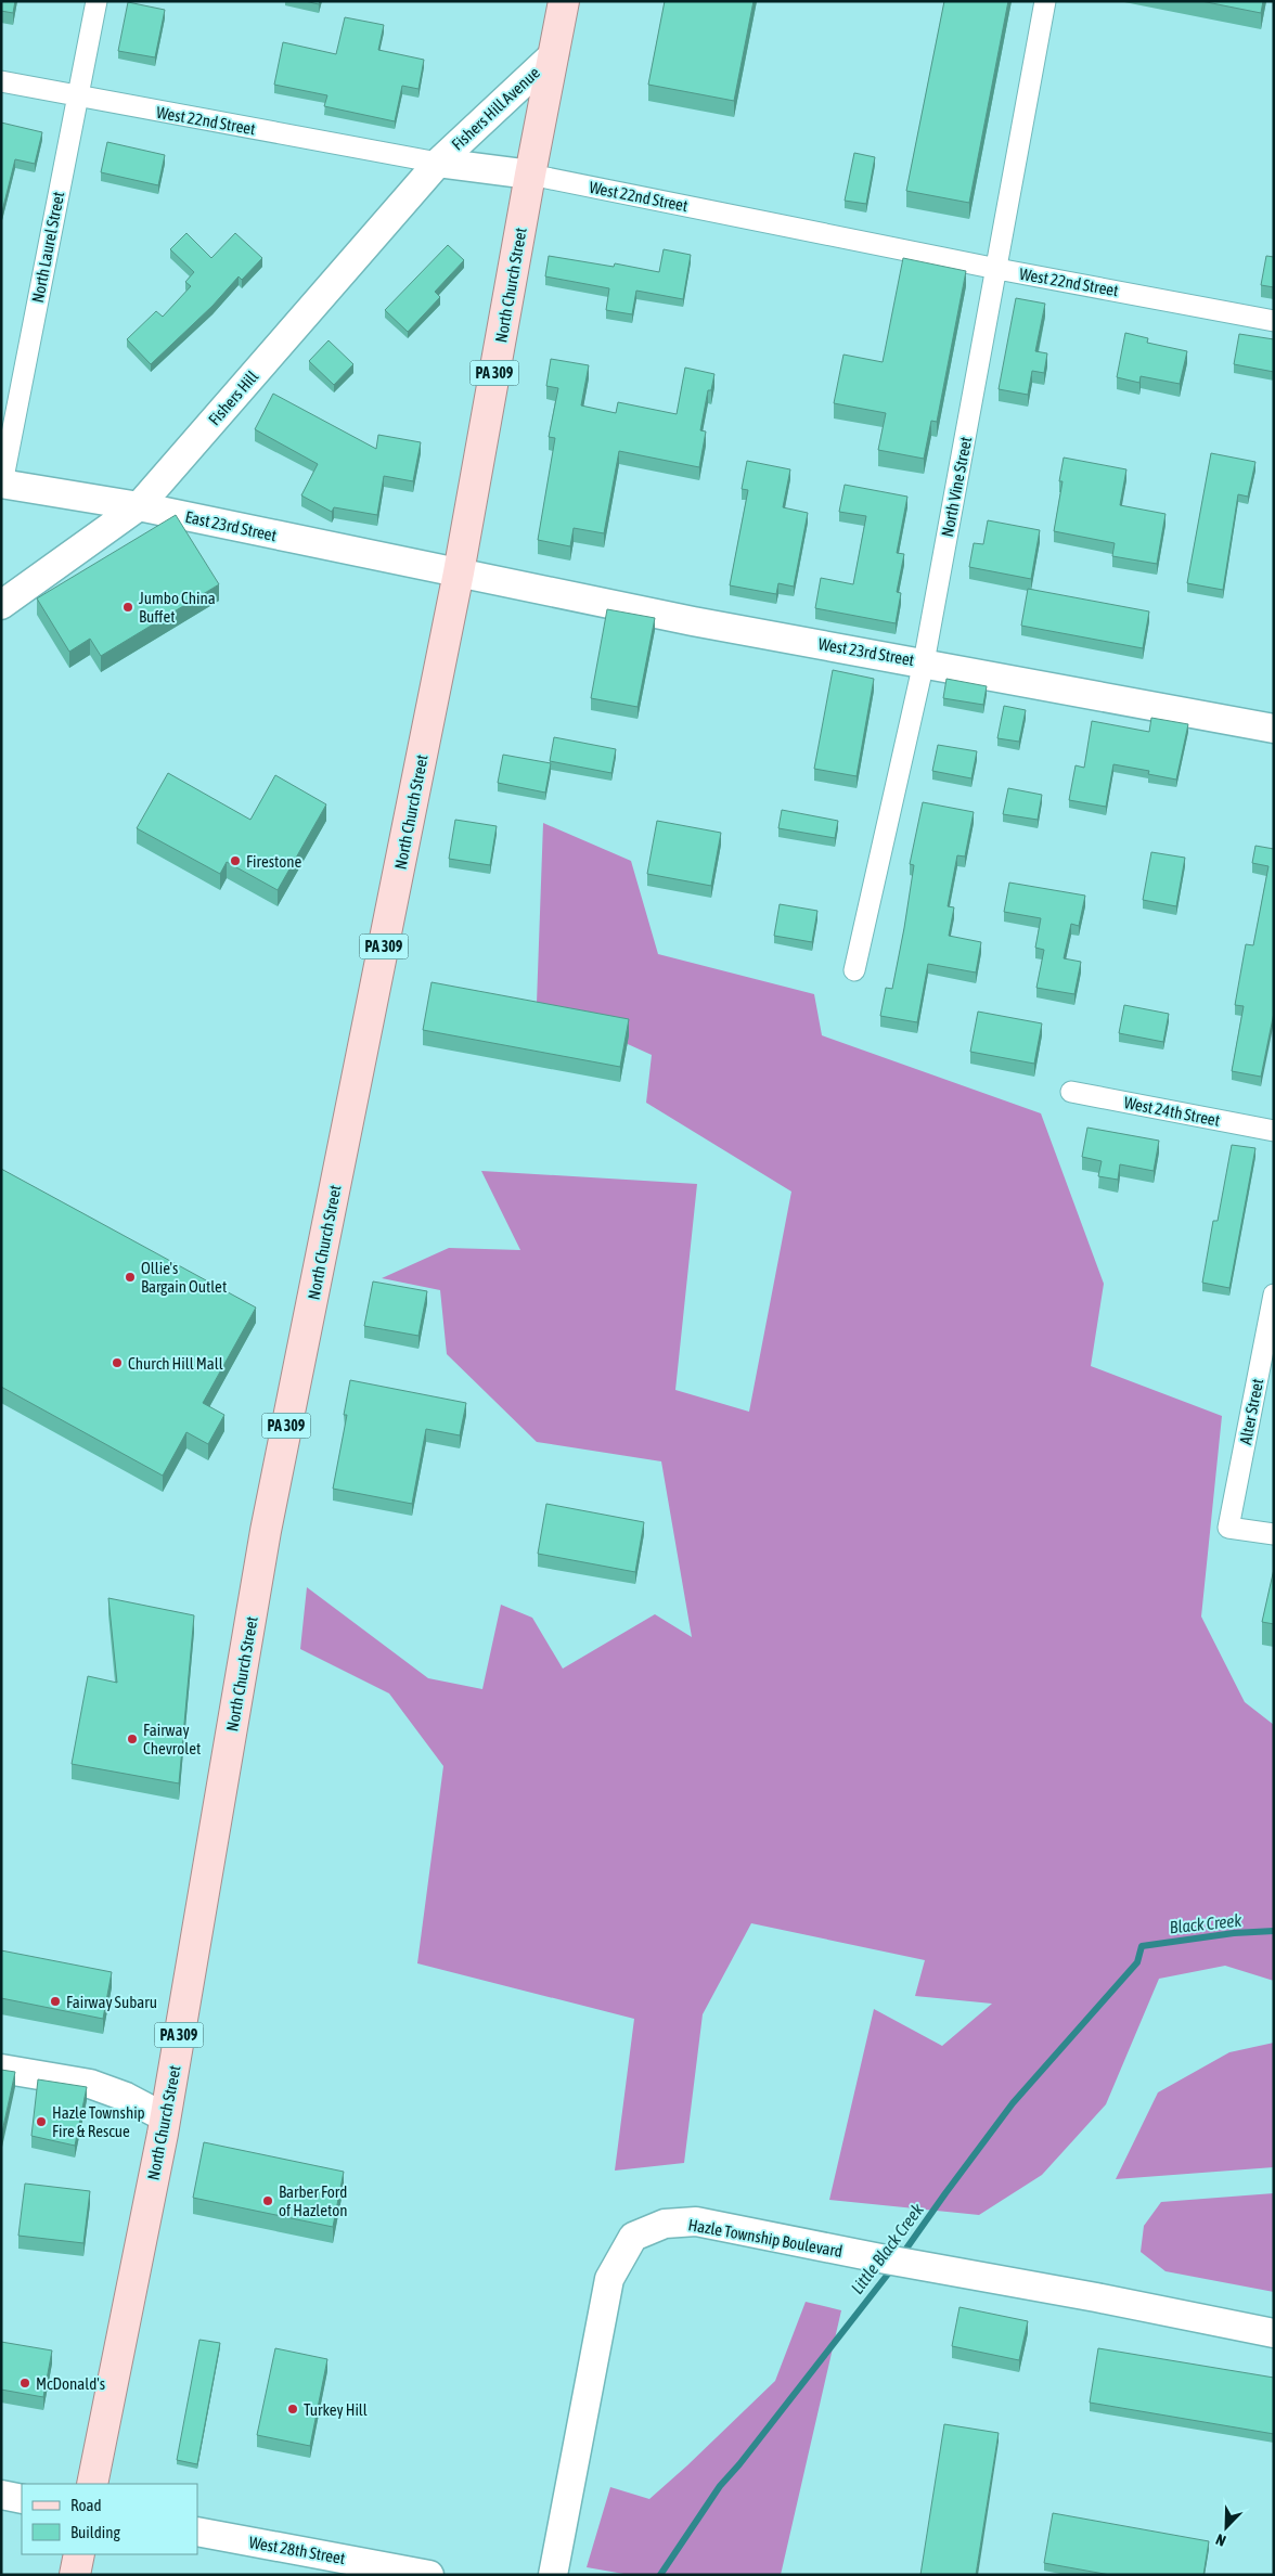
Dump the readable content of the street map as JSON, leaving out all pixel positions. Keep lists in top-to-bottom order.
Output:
{
  "streets": {
    "main road": ["North Church Street", "PA 309"],
    "street": [
      "Fishers Hill Avenue",
      "West 22nd Street",
      "North Laurel Street",
      "Fishers Hill",
      "North Vine Street",
      "East 23rd Street",
      "West 23rd Street",
      "West 24th Street",
      "Alter Street",
      "Hazle Township Boulevard",
      "West 28th Street"
    ]
  },
  "crossings": [
    ["Fishers Hill Avenue", "West 22nd Street"],
    ["Fishers Hill Avenue", "North Church Street"],
    ["Fishers Hill Avenue", "Fishers Hill"],
    ["West 22nd Street", "North Laurel Street"],
    ["West 22nd Street", "North Church Street"],
    ["West 22nd Street", "Fishers Hill"],
    ["West 22nd Street", "North Vine Street"],
    ["North Laurel Street", "East 23rd Street"],
    ["North Church Street", "East 23rd Street"],
    ["North Church Street", "West 23rd Street"],
    ["Fishers Hill", "East 23rd Street"],
    ["North Vine Street", "West 23rd Street"],
    ["East 23rd Street", "West 23rd Street"]
  ],
  "water": ["Black Creek", "Little Black Creek"],
  "places": [
    "Jumbo China Buffet",
    "Firestone",
    "Ollie's Bargain Outlet",
    "Church Hill Mall",
    "Fairway Chevrolet",
    "Fairway Subaru",
    "Hazle Township Fire & Rescue",
    "Barber Ford of Hazleton",
    "McDonald's",
    "Turkey Hill"
  ],
  "legend": ["Road", "Building"],
  "north": "bottom left"
}
